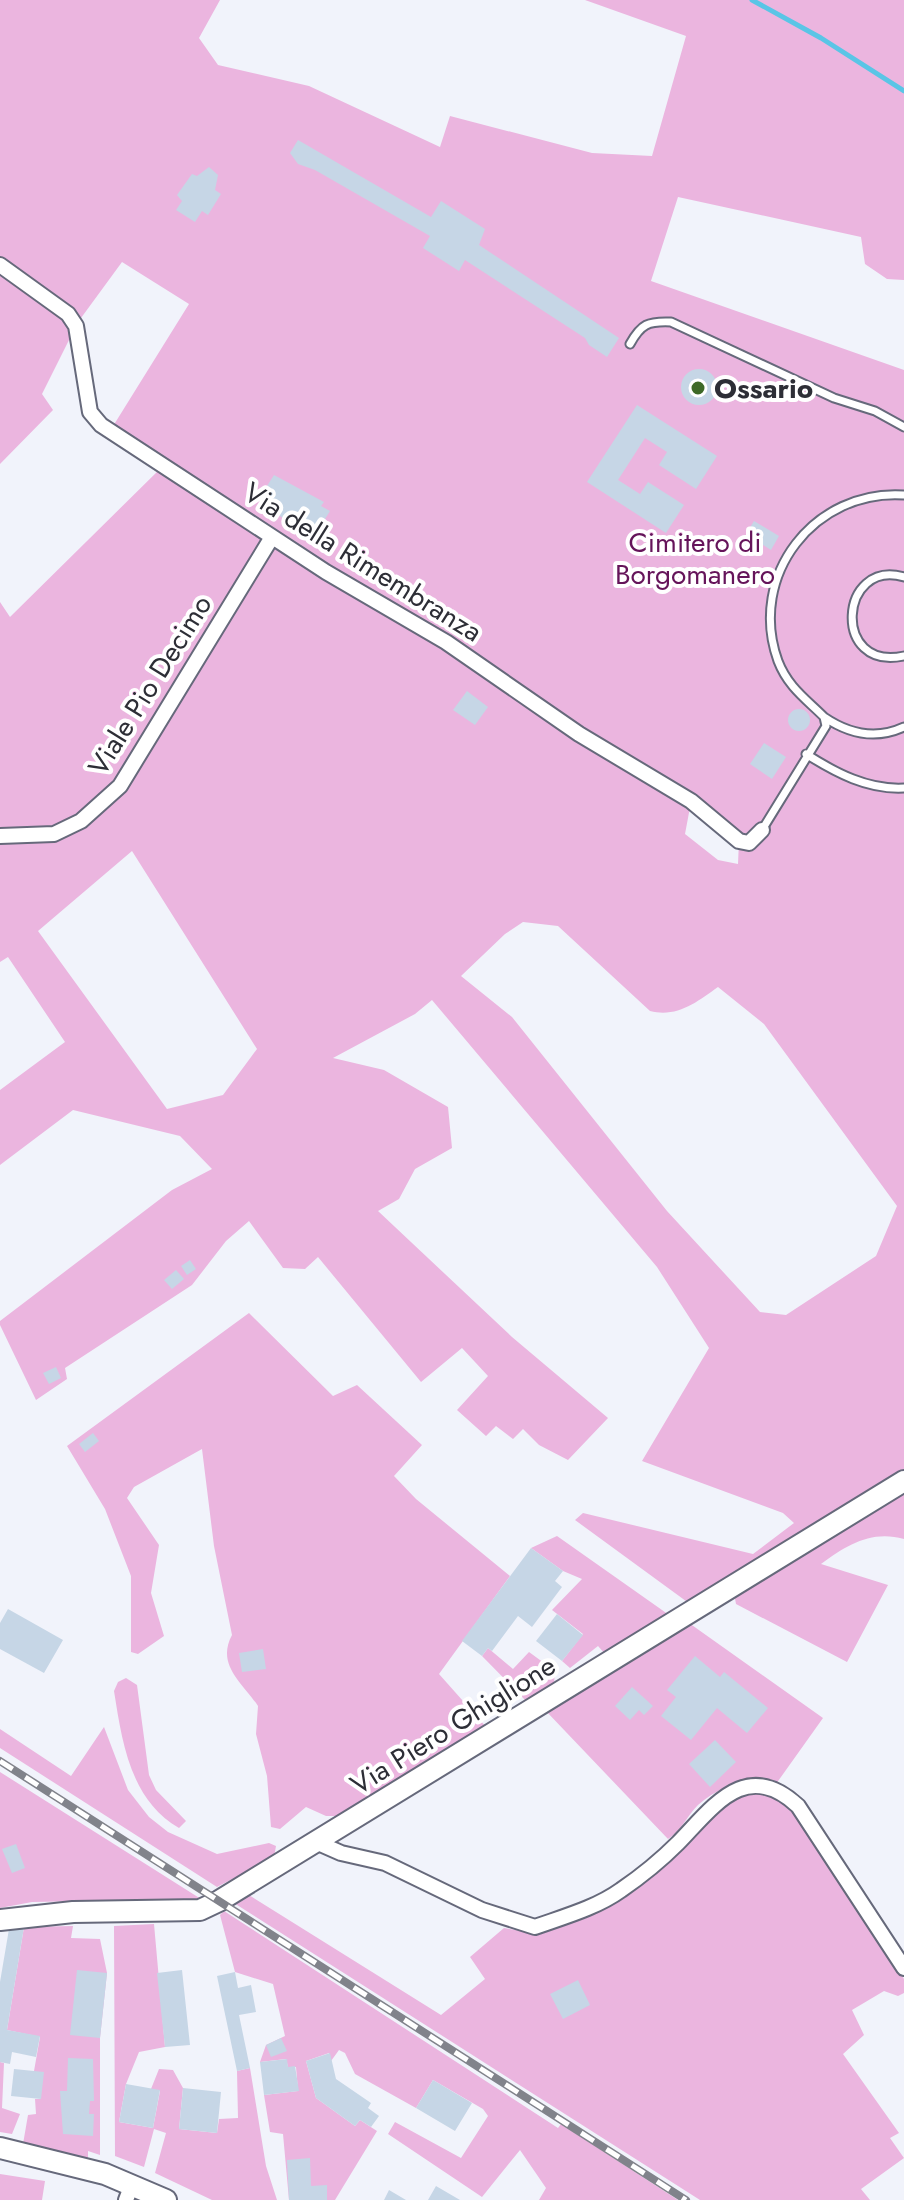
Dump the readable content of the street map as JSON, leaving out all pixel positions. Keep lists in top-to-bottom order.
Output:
{
  "streets": {
    "street": ["Via della Rimembranza", "Viale Pio Decimo", "Via Piero Ghiglione"]
  },
  "crossings": [
    ["Via della Rimembranza", "Viale Pio Decimo"]
  ],
  "parks": ["Cimitero di Borgomanero"],
  "places": ["Ossario"]
}
